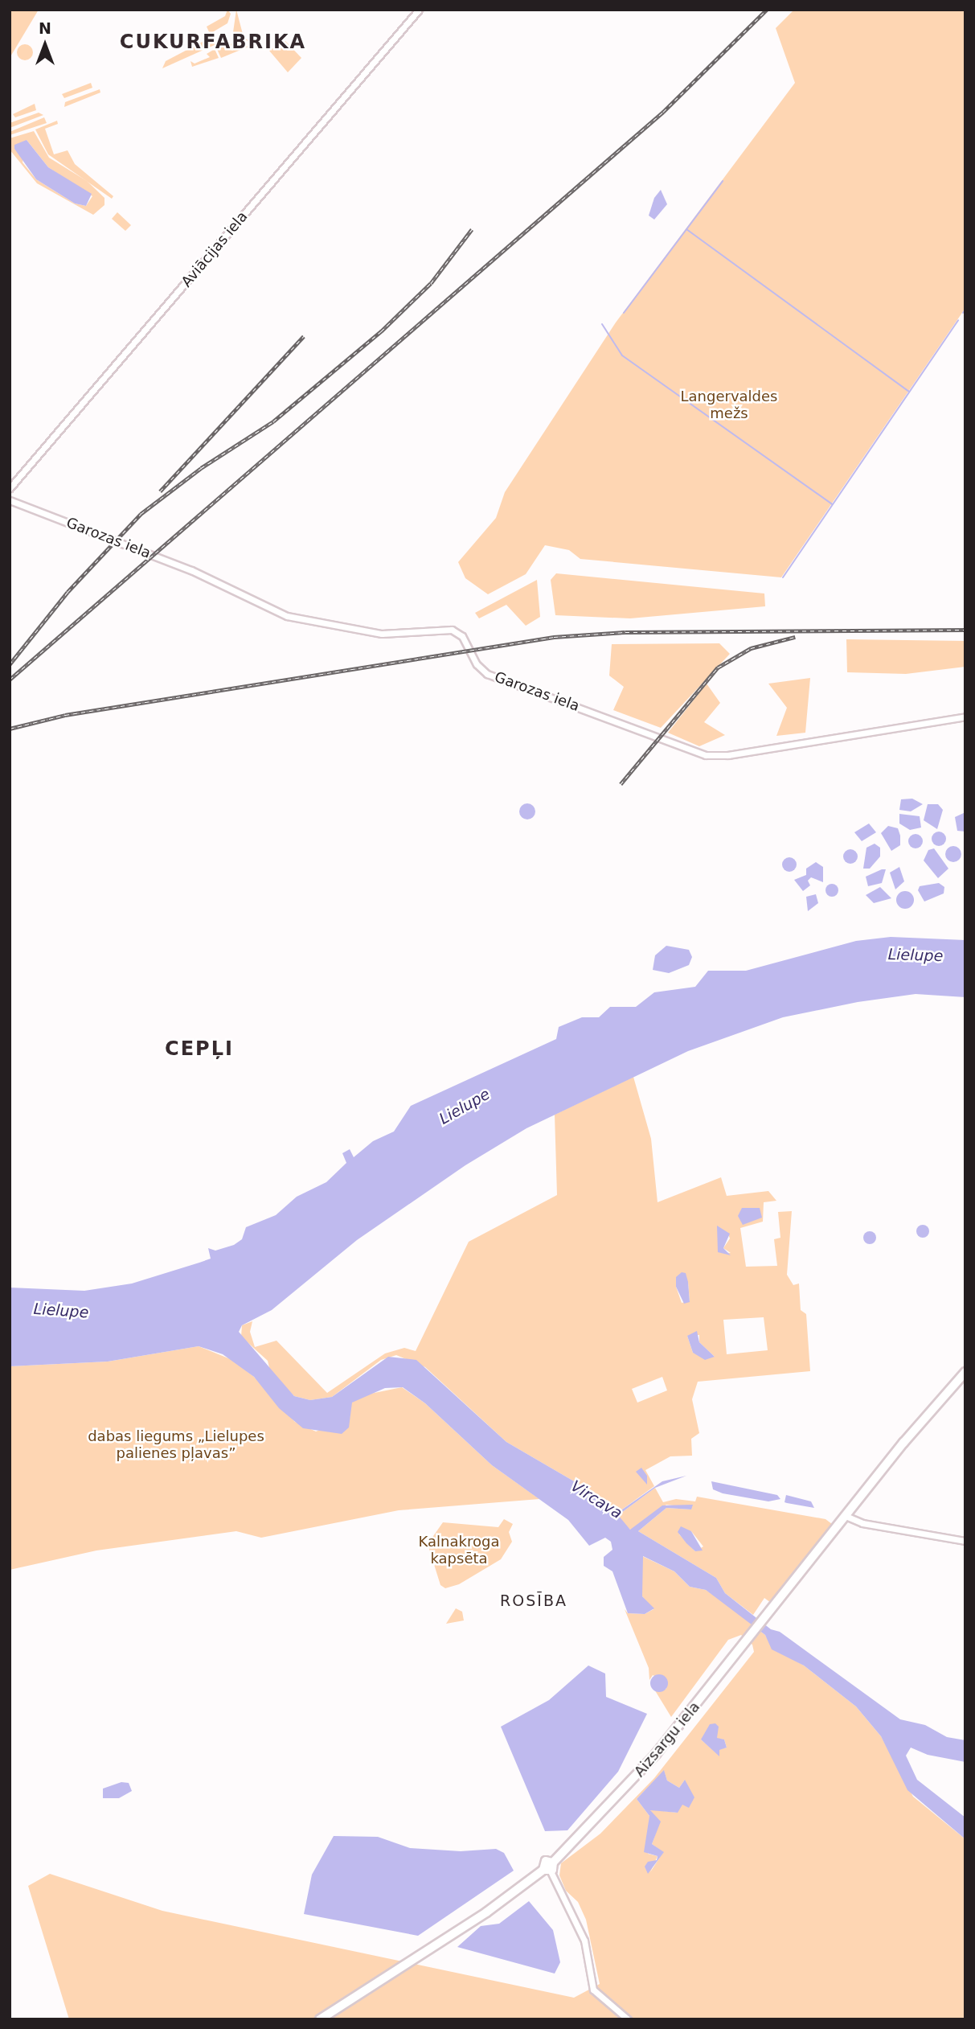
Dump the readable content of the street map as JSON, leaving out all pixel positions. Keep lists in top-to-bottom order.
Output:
{
  "streets": {
    "highway": ["Aizsargu iela"],
    "main road": ["Aviācijas iela", "Garozas iela"]
  },
  "districts": ["CUKURFABRIKA", "CEPĻI", "ROSĪBA"],
  "water": ["Lielupe", "Vircava"],
  "parks": ["Langervaldes mežs", "dabas liegums „Lielupes palienes pļavas”", "Kalnakroga kapsēta"],
  "north": "top"
}
